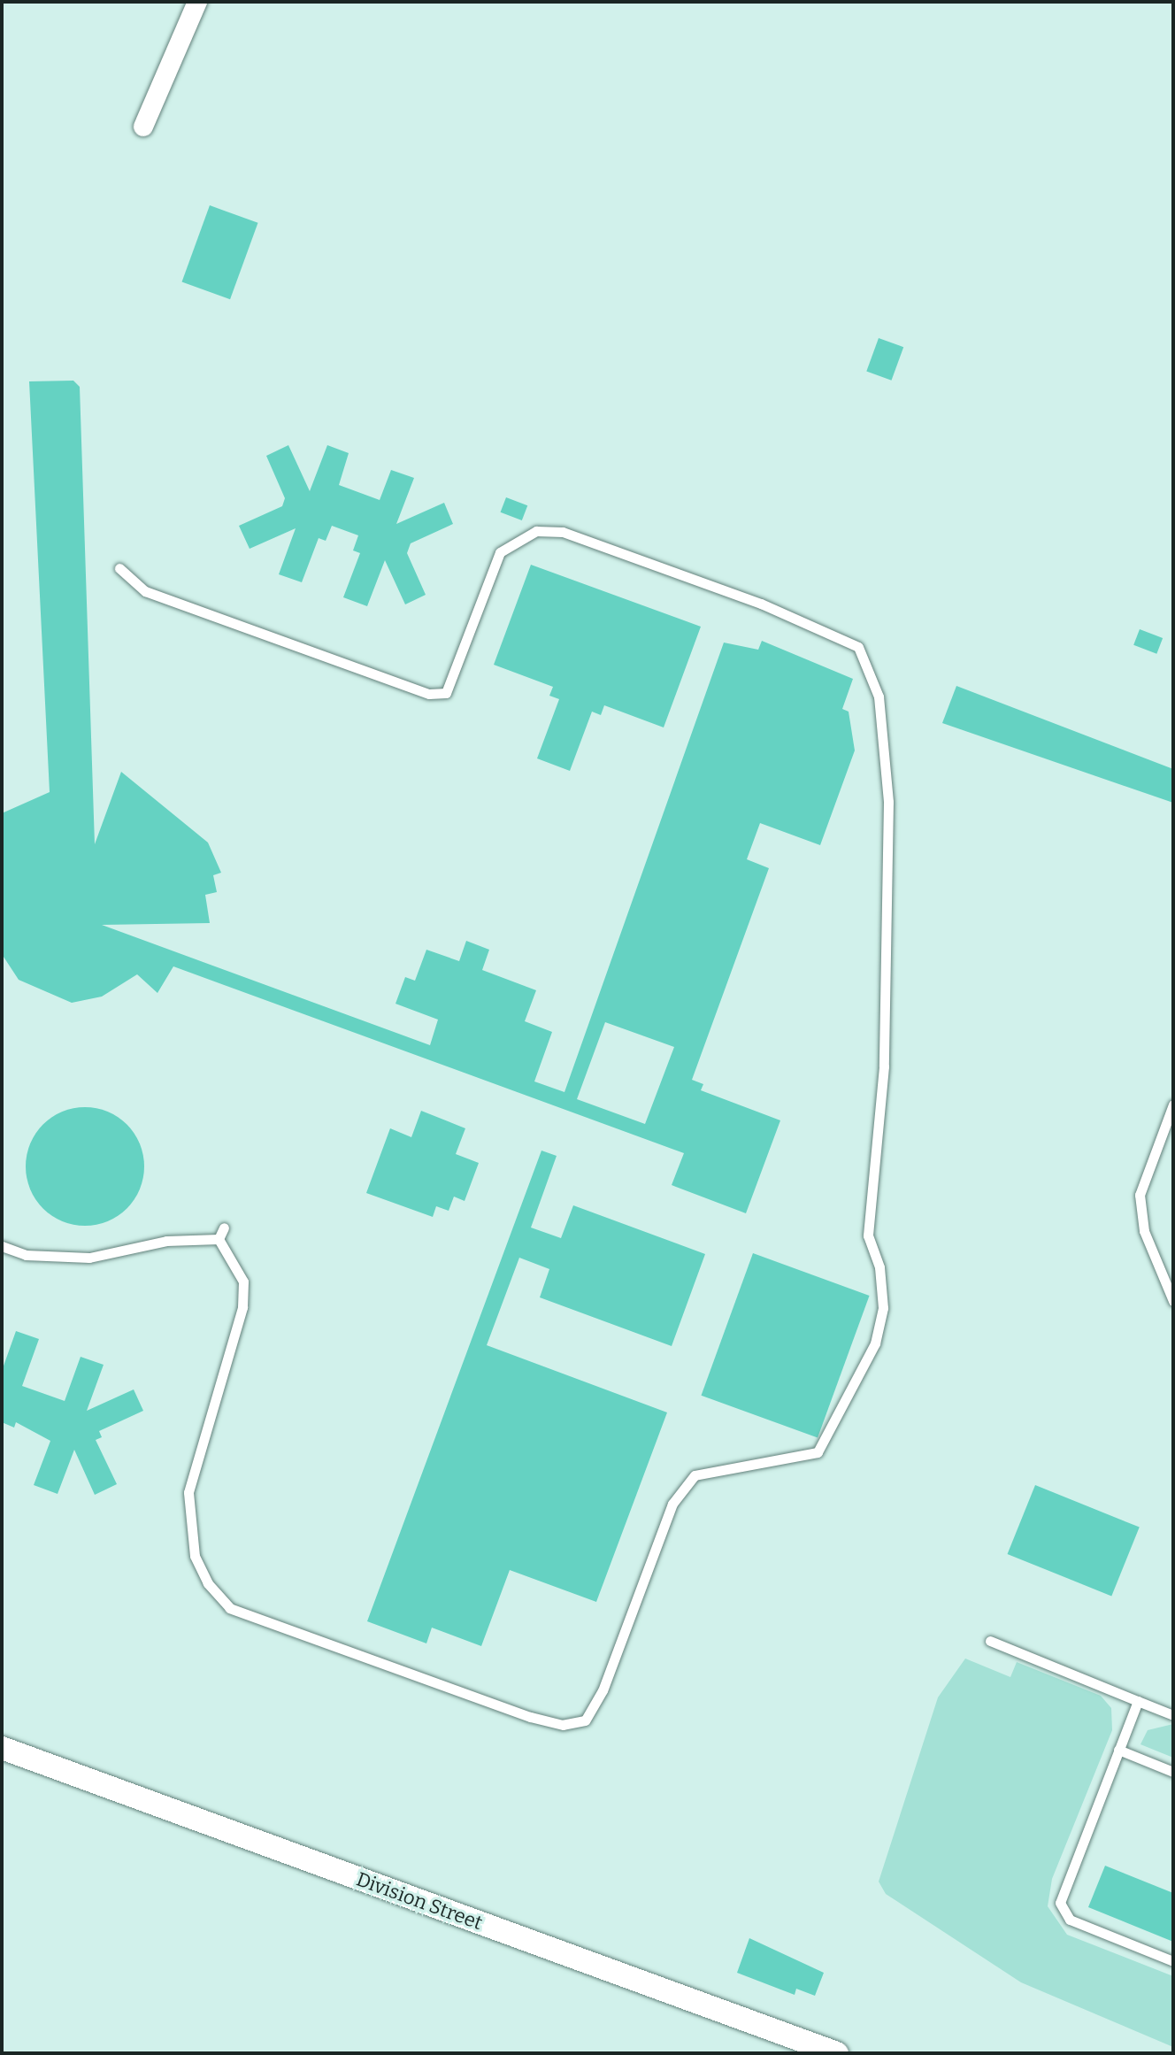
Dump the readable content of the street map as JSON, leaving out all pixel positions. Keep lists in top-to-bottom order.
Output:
{
  "streets": {
    "street": ["Division Street"]
  }
}
